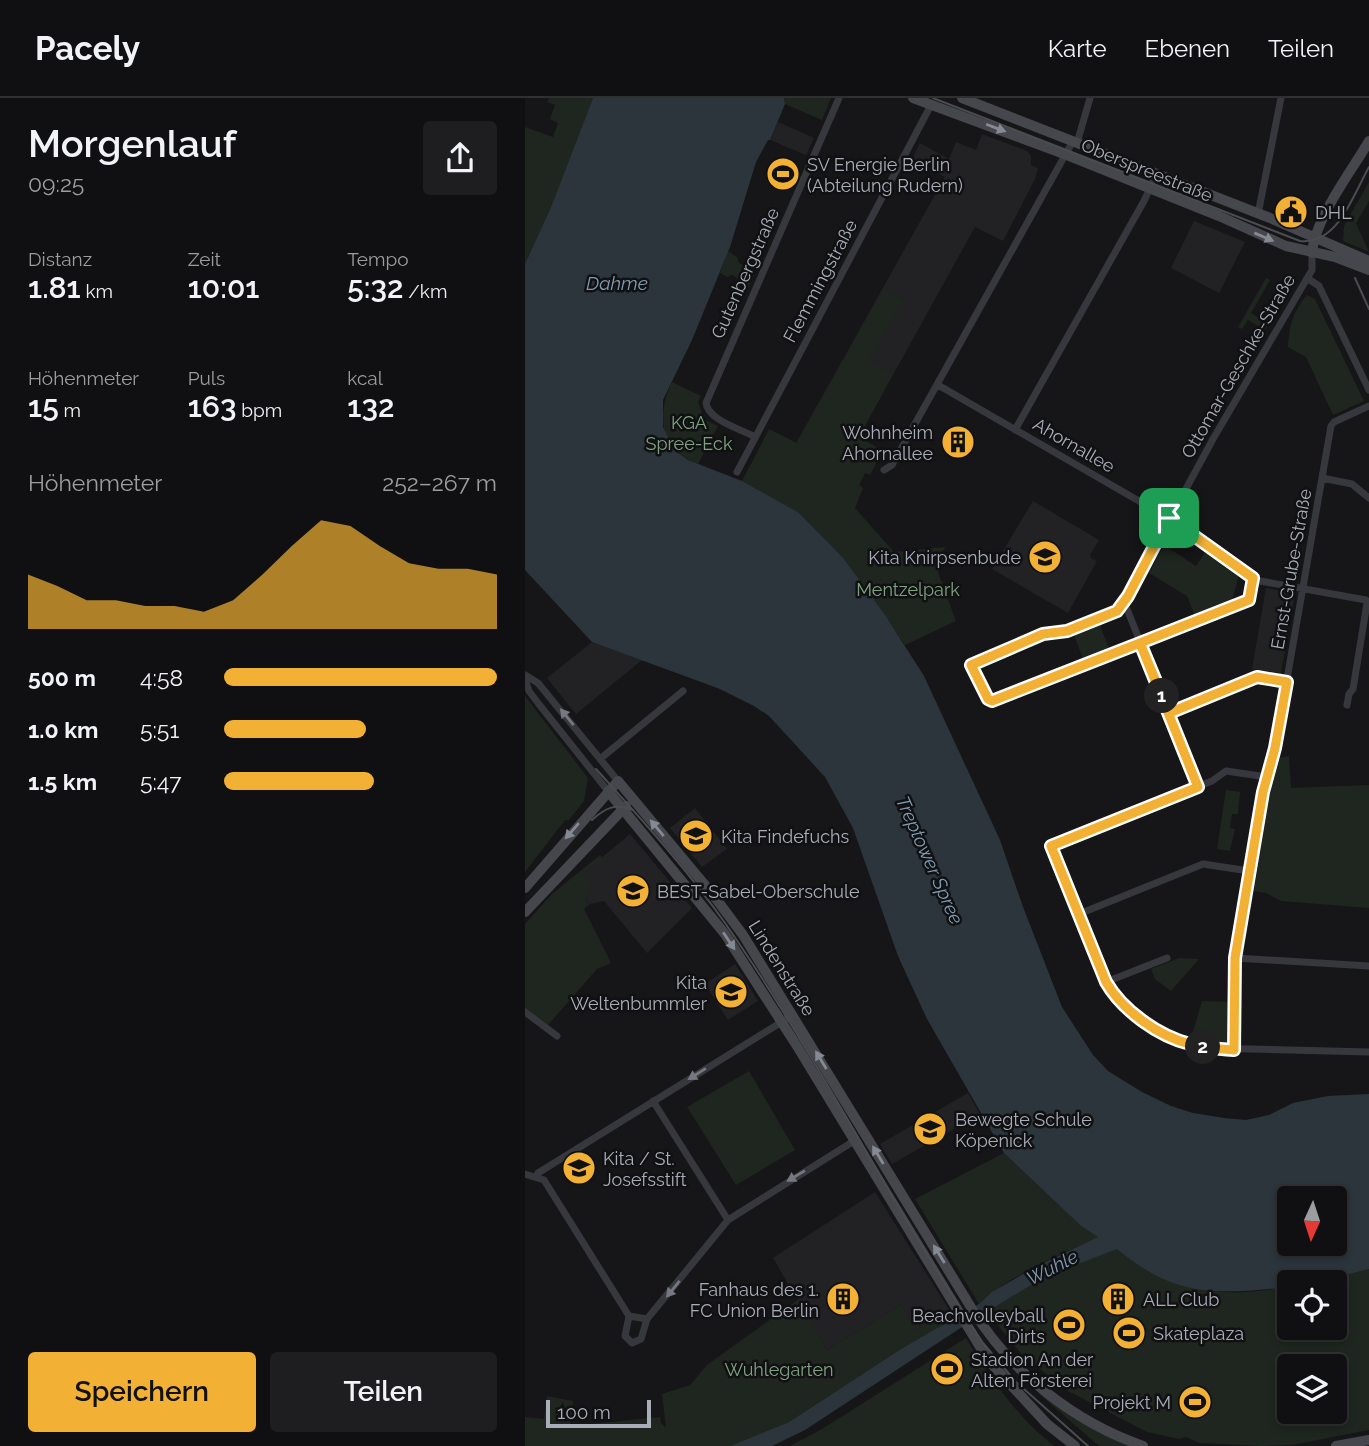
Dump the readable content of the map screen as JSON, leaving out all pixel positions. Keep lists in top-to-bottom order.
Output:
{
  "streets": {
    "main road": ["Oberspreestraße", "Ottomar-Geschke-Straße", "Lindenstraße"],
    "street": [
      "Gutenbergstraße",
      "Flemmingstraße",
      "Ahornallee",
      "Ernst-Grube-Straße"
    ]
  },
  "crossings": [
    ["Oberspreestraße", "Flemmingstraße"],
    ["Oberspreestraße", "Ottomar-Geschke-Straße"],
    ["Gutenbergstraße", "Flemmingstraße"],
    ["Ottomar-Geschke-Straße", "Ahornallee"],
    ["Ahornallee", "Ernst-Grube-Straße"]
  ],
  "water": ["Dahme", "Treptower Spree", "Wuhle"],
  "parks": ["KGA Spree-Eck", "Mentzelpark", "Wuhlegarten"],
  "places": {
    "sports": [
      "SV Energie Berlin (Abteilung Rudern)",
      "Beachvolleyball Dirts",
      "Skateplaza",
      "Stadion An der Alten Försterei",
      "Projekt M"
    ],
    "public building": ["DHL"],
    "building": ["Wohnheim Ahornallee", "Fanhaus des 1. FC Union Berlin", "ALL Club"],
    "school or university": [
      "Kita Knirpsenbude",
      "Kita Findefuchs",
      "BEST-Sabel-Oberschule",
      "Kita Weltenbummler",
      "Bewegte Schule Köpenick",
      "Kita / St. Josefsstift"
    ]
  },
  "scale_bar": "100 m",
  "north": "bottom",
  "page": {
    "header": "Pacely",
    "nav": ["Karte", "Ebenen", "Teilen"],
    "heading": ["Morgenlauf", "09:25"],
    "stats": [
      ["Distanz", "1.81 km"],
      ["Zeit", "10:01"],
      ["Tempo", "5:32 /km"],
      ["Höhenmeter", "15 m"],
      ["Puls", "163 bpm"],
      ["kcal", "132"]
    ],
    "chart": ["Höhenmeter", "252–267 m"],
    "list": [
      {
        "name": "500 m",
        "note": "4:58"
      },
      {
        "name": "1.0 km",
        "note": "5:51"
      },
      {
        "name": "1.5 km",
        "note": "5:47"
      }
    ],
    "pins": ["1", "2"],
    "buttons": ["Speichern", "Teilen"],
    "scale": "100 m"
  }
}
